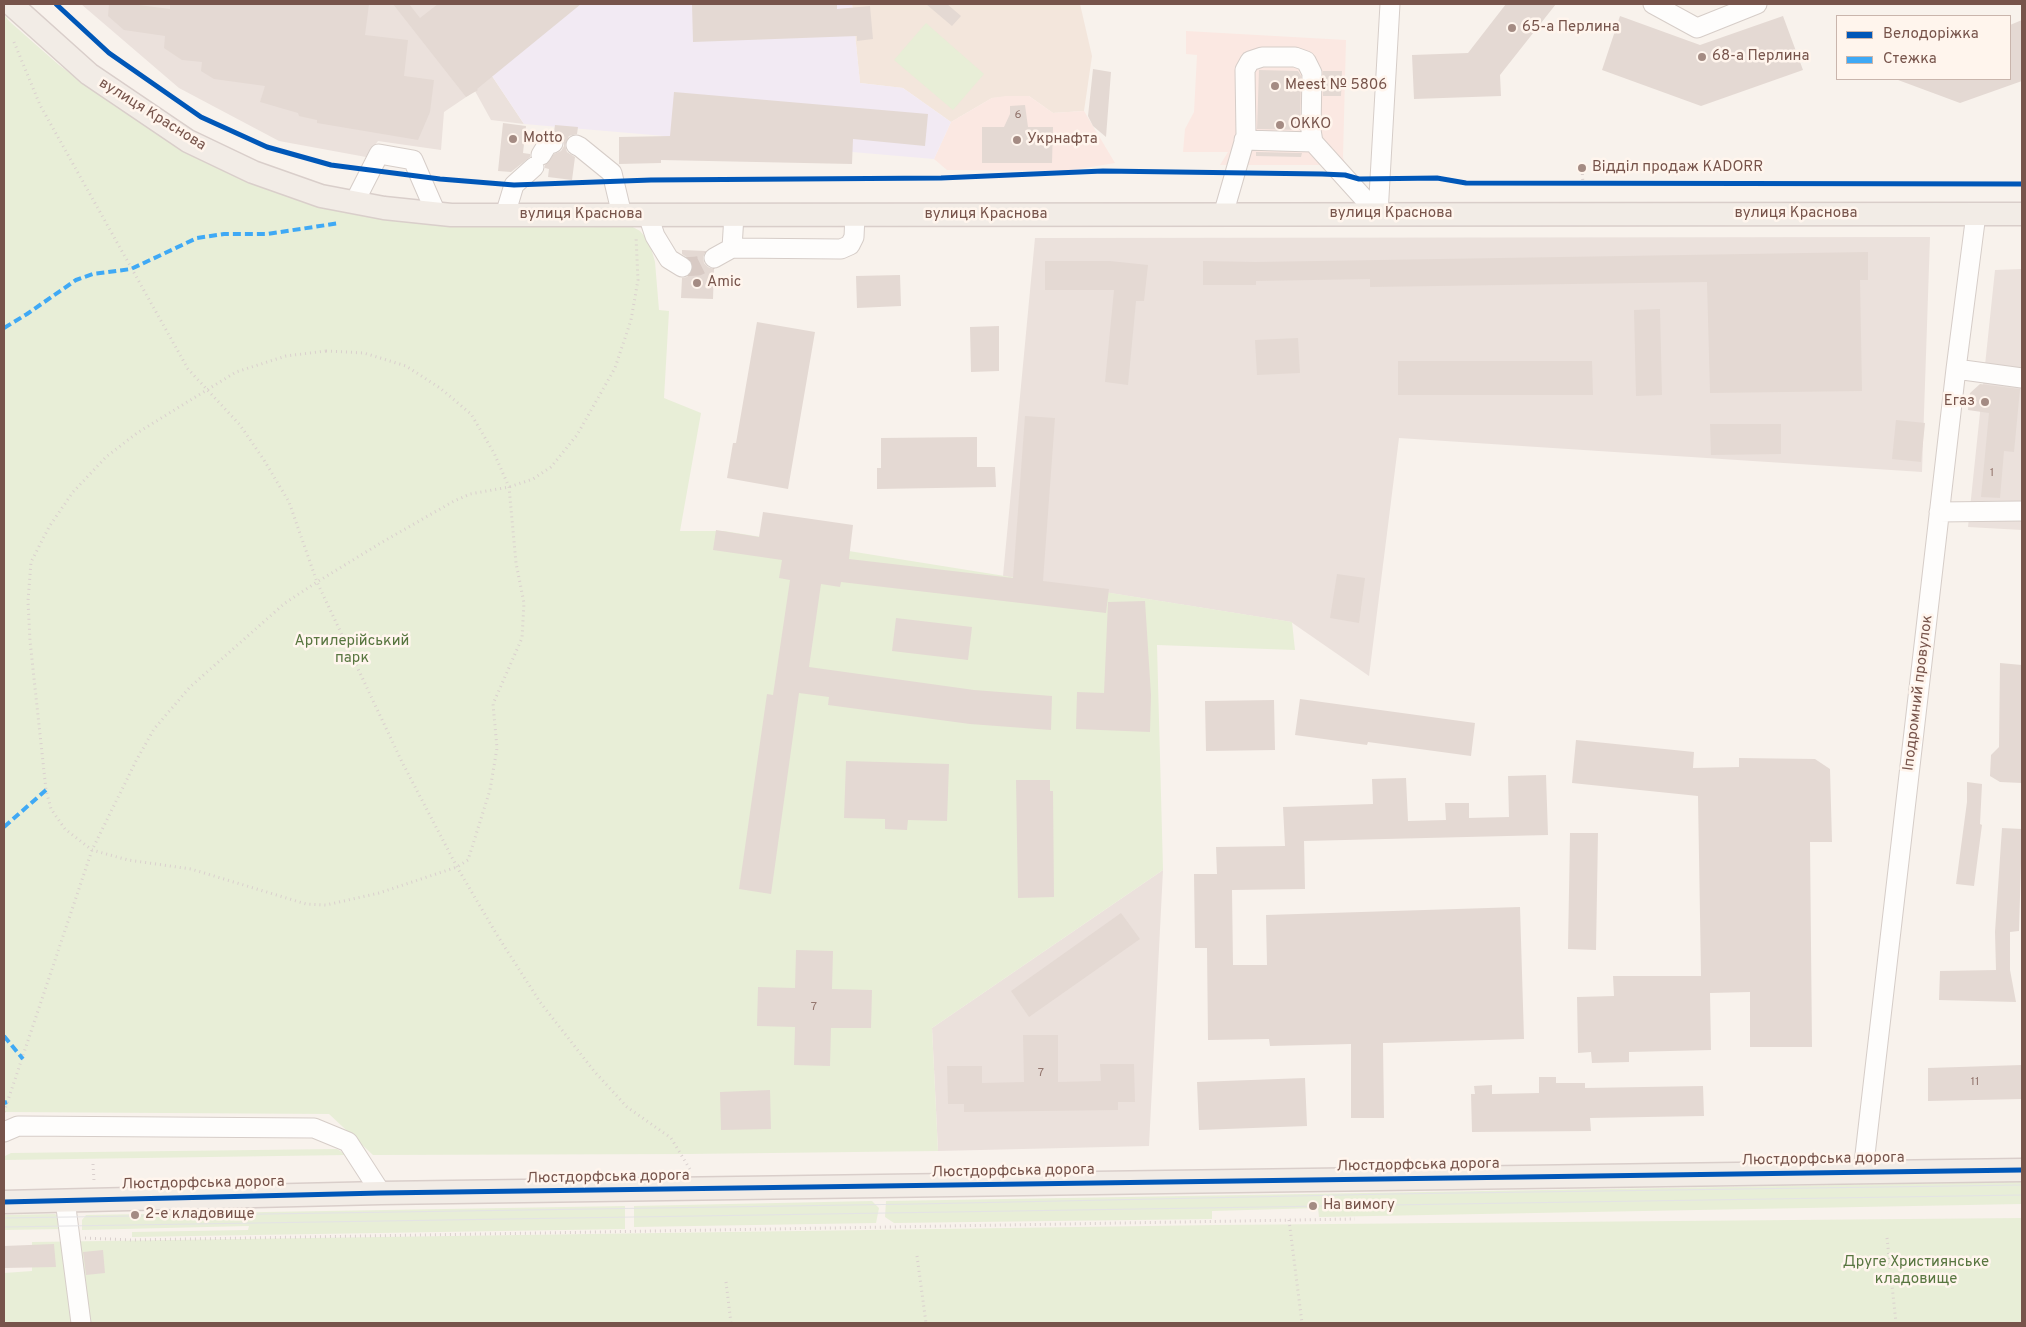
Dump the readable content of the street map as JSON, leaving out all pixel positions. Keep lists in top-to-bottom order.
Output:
{
  "streets": {
    "main road": ["вулиця Краснова", "Люстдорфська дорога"],
    "street": ["Іподромний провулок"]
  },
  "crossings": [
    ["вулиця Краснова", "Іподромний провулок"],
    ["Іподромний провулок", "Люстдорфська дорога"]
  ],
  "parks": ["Артилерійський парк", "Друге Християнське кладовище"],
  "places": [
    "65-а Перлина",
    "68-а Перлина",
    "Meest № 5806",
    "ОККО",
    "Motto",
    "Укрнафта",
    "Відділ продаж KADORR",
    "Amic",
    "Егаз",
    "На вимогу",
    "2-е кладовище"
  ],
  "house_numbers": [
    "6",
    "1",
    "7",
    "7",
    "11"
  ],
  "legend": ["Велодоріжка", "Стежка"]
}
